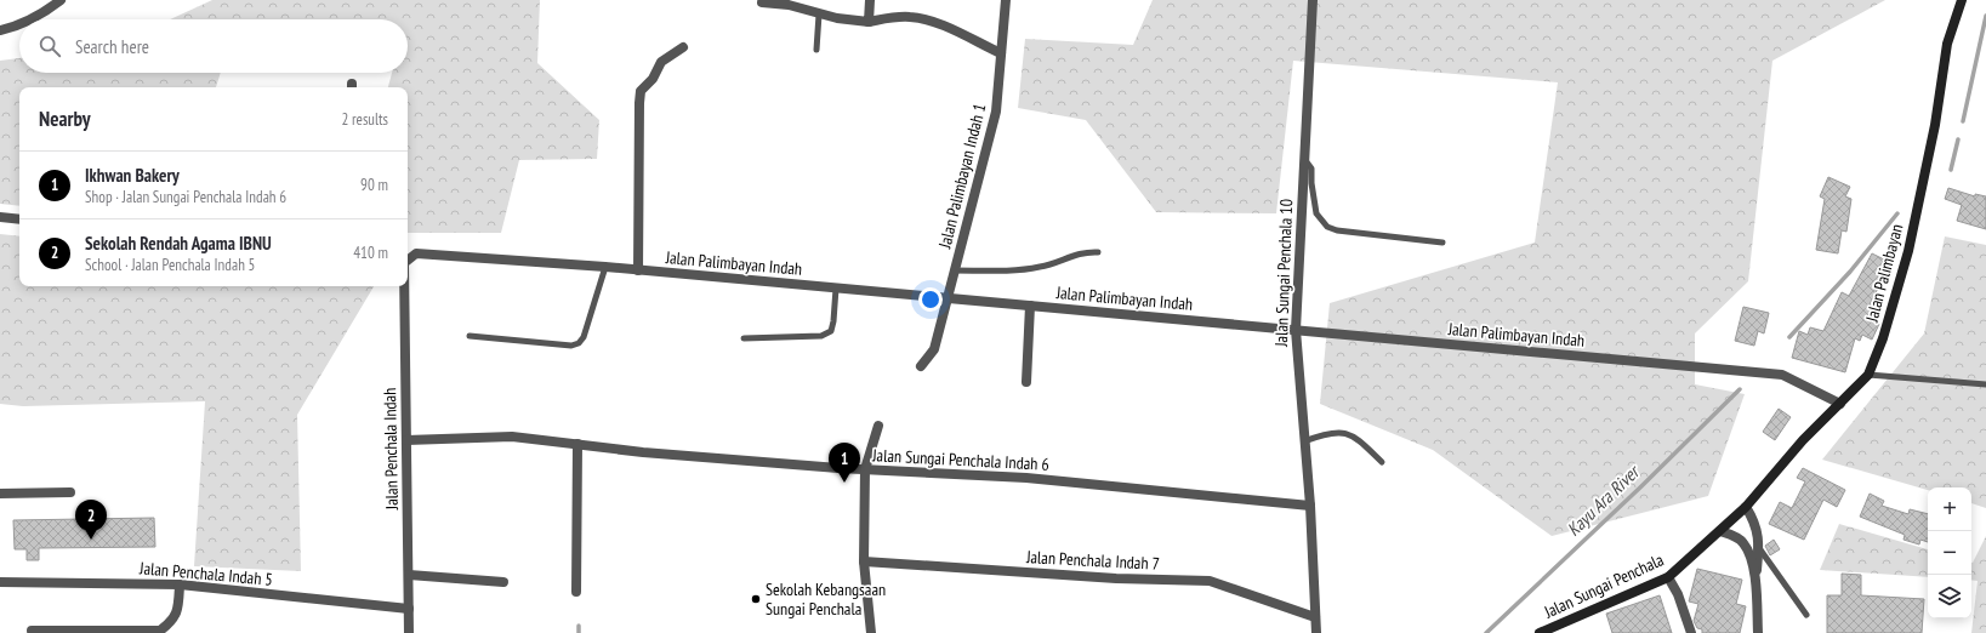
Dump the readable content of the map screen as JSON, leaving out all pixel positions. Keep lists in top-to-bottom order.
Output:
{
  "streets": {
    "street": [
      "Jalan Palimbayan Indah 1",
      "Jalan Palimbayan Indah",
      "Jalan Sungai Penchala 10",
      "Jalan Palimbayan",
      "Jalan Penchala Indah",
      "Jalan Sungai Penchala Indah 6",
      "Jalan Penchala Indah 7",
      "Jalan Penchala Indah 5",
      "Jalan Sungai Penchala"
    ]
  },
  "crossings": [
    ["Jalan Palimbayan Indah 1", "Jalan Palimbayan Indah"],
    ["Jalan Palimbayan Indah", "Jalan Sungai Penchala 10"],
    ["Jalan Palimbayan Indah", "Jalan Palimbayan"],
    ["Jalan Sungai Penchala 10", "Jalan Sungai Penchala Indah 6"],
    ["Jalan Sungai Penchala 10", "Jalan Penchala Indah 7"],
    ["Jalan Palimbayan", "Jalan Sungai Penchala"],
    ["Jalan Penchala Indah", "Jalan Sungai Penchala Indah 6"],
    ["Jalan Penchala Indah", "Jalan Penchala Indah 5"]
  ],
  "water": ["Kayu Ara River"],
  "places": ["Sekolah Kebangsaan Sungai Penchala"],
  "page": {
    "search": "Search here",
    "heading": ["Nearby", "2 results"],
    "list": [
      {
        "mark": "1",
        "name": "Ikhwan Bakery",
        "note": "Shop · Jalan Sungai Penchala Indah 6",
        "value": "90 m"
      },
      {
        "mark": "2",
        "name": "Sekolah Rendah Agama IBNU",
        "note": "School · Jalan Penchala Indah 5",
        "value": "410 m"
      }
    ],
    "pins": ["1", "2"],
    "map_buttons": ["+", "−"]
  }
}
